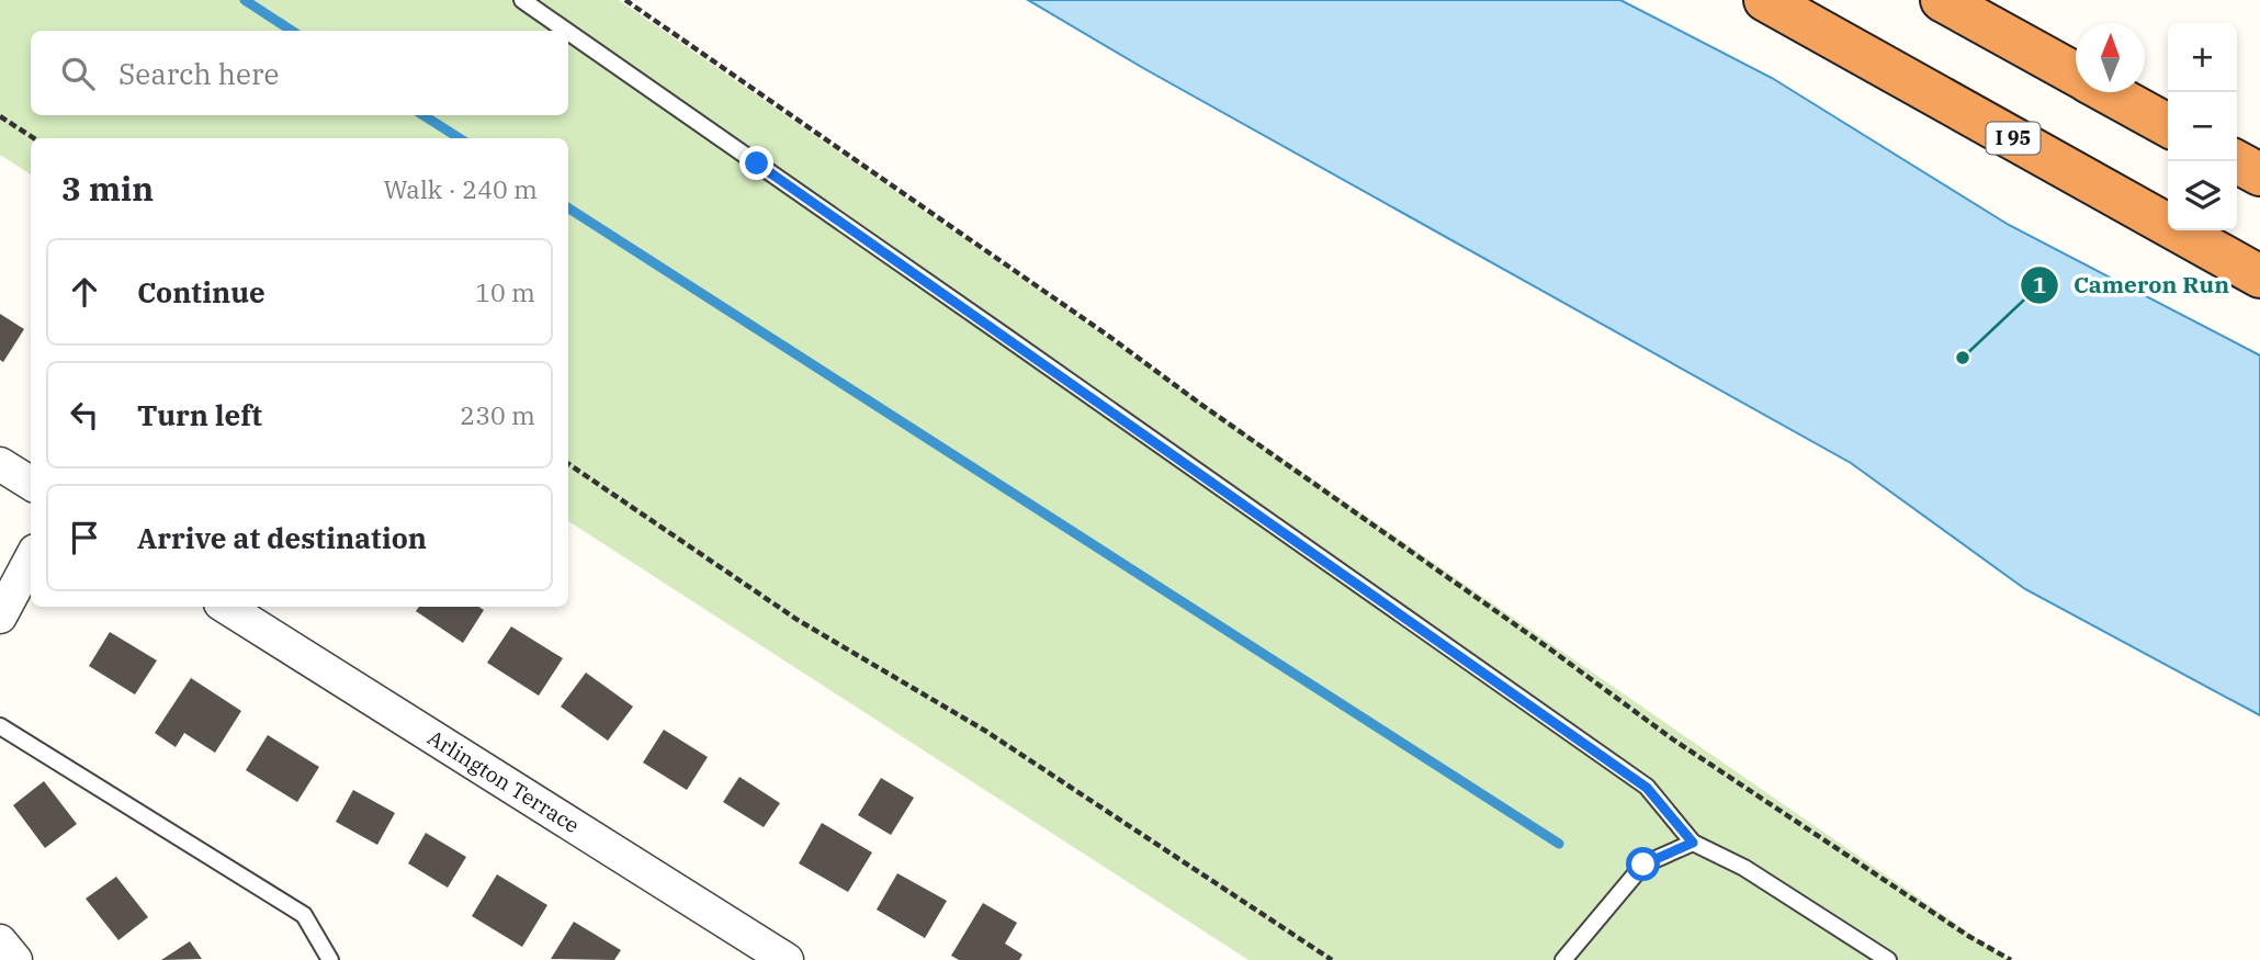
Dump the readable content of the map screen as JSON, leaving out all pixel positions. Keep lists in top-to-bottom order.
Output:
{
  "streets": {
    "highway": ["I 95"],
    "street": ["Arlington Terrace"]
  },
  "places": ["Cameron Run"],
  "north": "top",
  "page": {
    "map_buttons": ["+", "−"],
    "search": "Search here",
    "heading": ["3 min", "Walk · 240 m"],
    "list": [
      ["Continue", "10 m"],
      ["Turn left", "230 m"],
      "Arrive at destination"
    ]
  }
}
